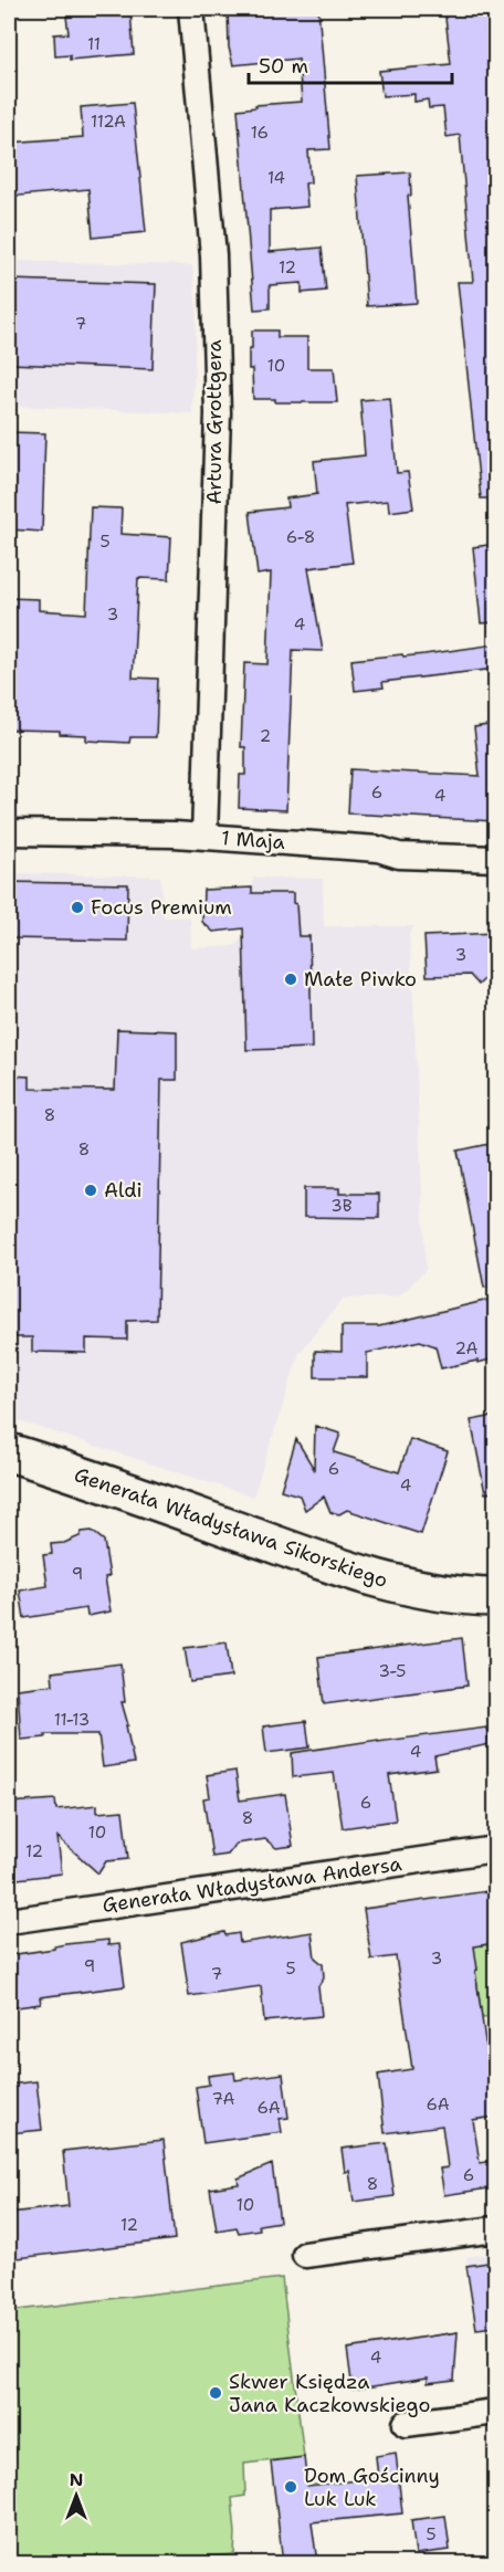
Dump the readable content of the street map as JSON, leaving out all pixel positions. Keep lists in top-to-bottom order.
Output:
{
  "streets": {
    "street": [
      "Artura Grottgera",
      "1 Maja",
      "Generała Władysława Sikorskiego",
      "Generała Władysława Andersa"
    ]
  },
  "crossings": [
    ["Artura Grottgera", "1 Maja"]
  ],
  "places": [
    "Focus Premium",
    "Małe Piwko",
    "Aldi",
    "Skwer Księdza Jana Kaczkowskiego",
    "Dom Gościnny Luk Luk"
  ],
  "house_numbers": [
    "11",
    "112A",
    "16",
    "14",
    "12",
    "7",
    "10",
    "6-8",
    "5",
    "3",
    "4",
    "2",
    "6",
    "4",
    "3",
    "8",
    "8",
    "3B",
    "2A",
    "6",
    "4",
    "9",
    "3-5",
    "11-13",
    "4",
    "6",
    "8",
    "10",
    "12",
    "3",
    "9",
    "5",
    "7",
    "7A",
    "6A",
    "6A",
    "6",
    "8",
    "10",
    "12",
    "4",
    "5"
  ],
  "scale_bar": "50 m",
  "north": "top"
}
